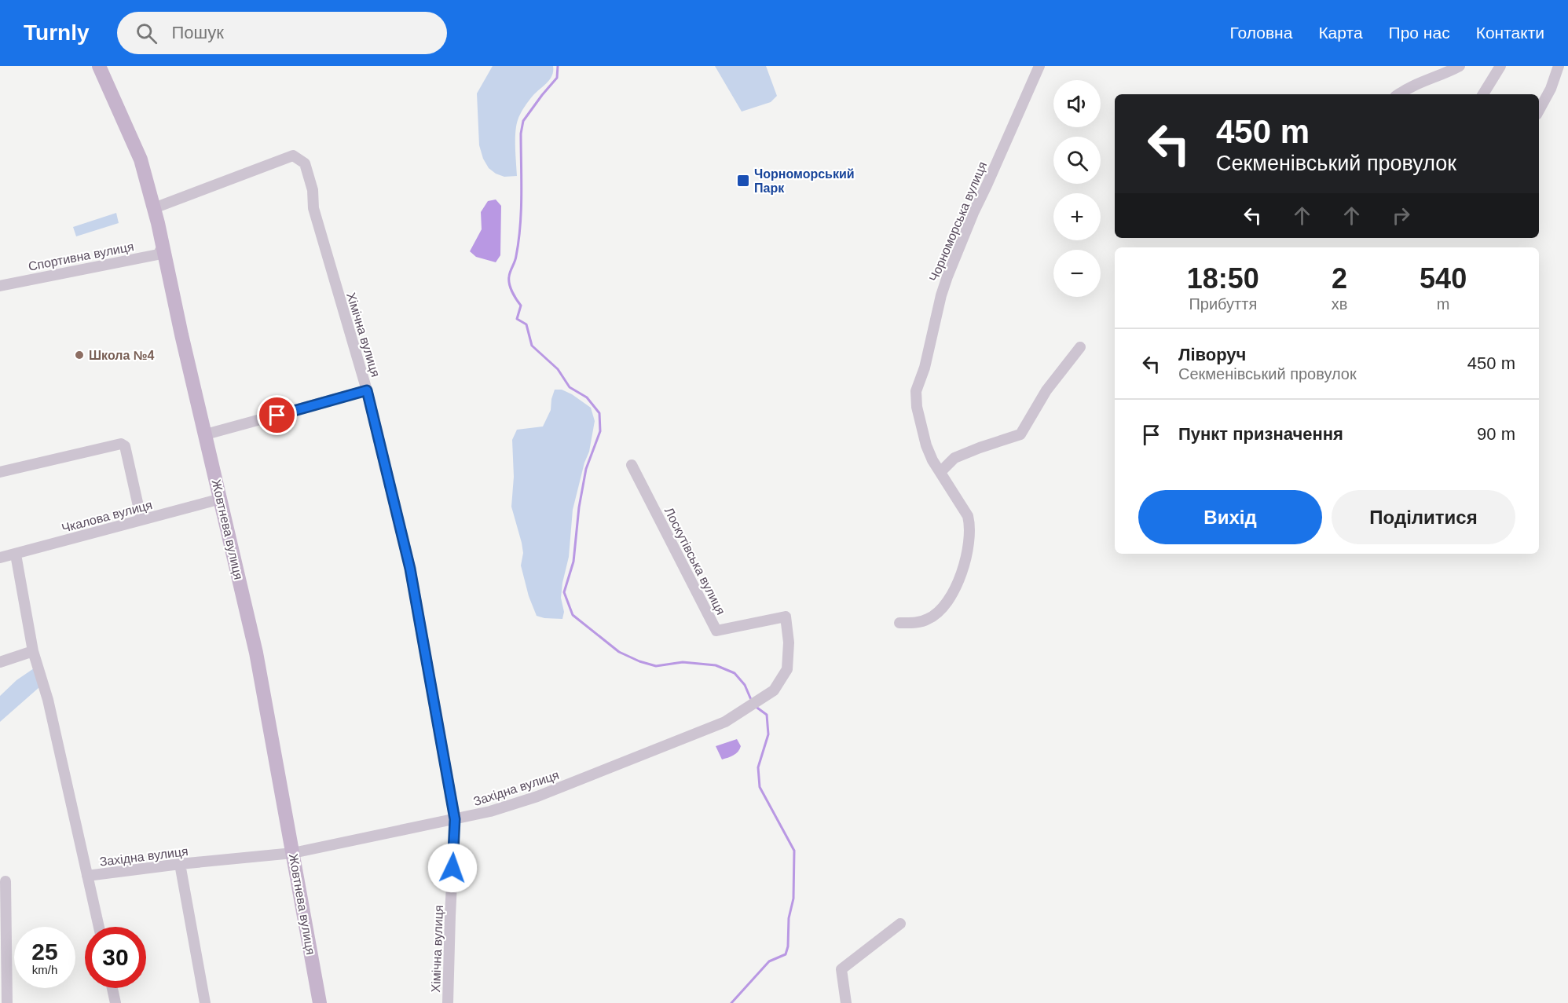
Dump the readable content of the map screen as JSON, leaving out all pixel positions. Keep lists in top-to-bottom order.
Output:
{
  "streets": {
    "main road": ["Жовтнева вулиця"],
    "street": [
      "Чорноморська вулиця",
      "Спортивна вулиця",
      "Хімічна вулиця",
      "Чкалова вулиця",
      "Лоскутівська вулиця",
      "Західна вулиця"
    ]
  },
  "crossings": [
    ["Спортивна вулиця", "Жовтнева вулиця"],
    ["Хімічна вулиця", "Жовтнева вулиця"],
    ["Хімічна вулиця", "Західна вулиця"],
    ["Чкалова вулиця", "Жовтнева вулиця"],
    ["Жовтнева вулиця", "Західна вулиця"],
    ["Лоскутівська вулиця", "Західна вулиця"]
  ],
  "places": {
    "transit": ["Чорноморський Парк"],
    "other": ["Школа №4"]
  },
  "page": {
    "header": "Turnly",
    "search": "Пошук",
    "nav": [
      "Головна",
      "Карта",
      "Про нас",
      "Контакти"
    ],
    "map_buttons": ["+", "−"],
    "turn": ["450 m", "Секменівський провулок"],
    "eta": [
      "18:50",
      "Прибуття",
      "2",
      "хв",
      "540",
      "m"
    ],
    "list": [
      {
        "name": "Ліворуч",
        "note": "Секменівський провулок",
        "value": "450 m"
      },
      {
        "name": "Пункт призначення",
        "value": "90 m"
      }
    ],
    "buttons": ["Вихід", "Поділитися"],
    "speed": "25 km/h",
    "limit": "30"
  }
}
